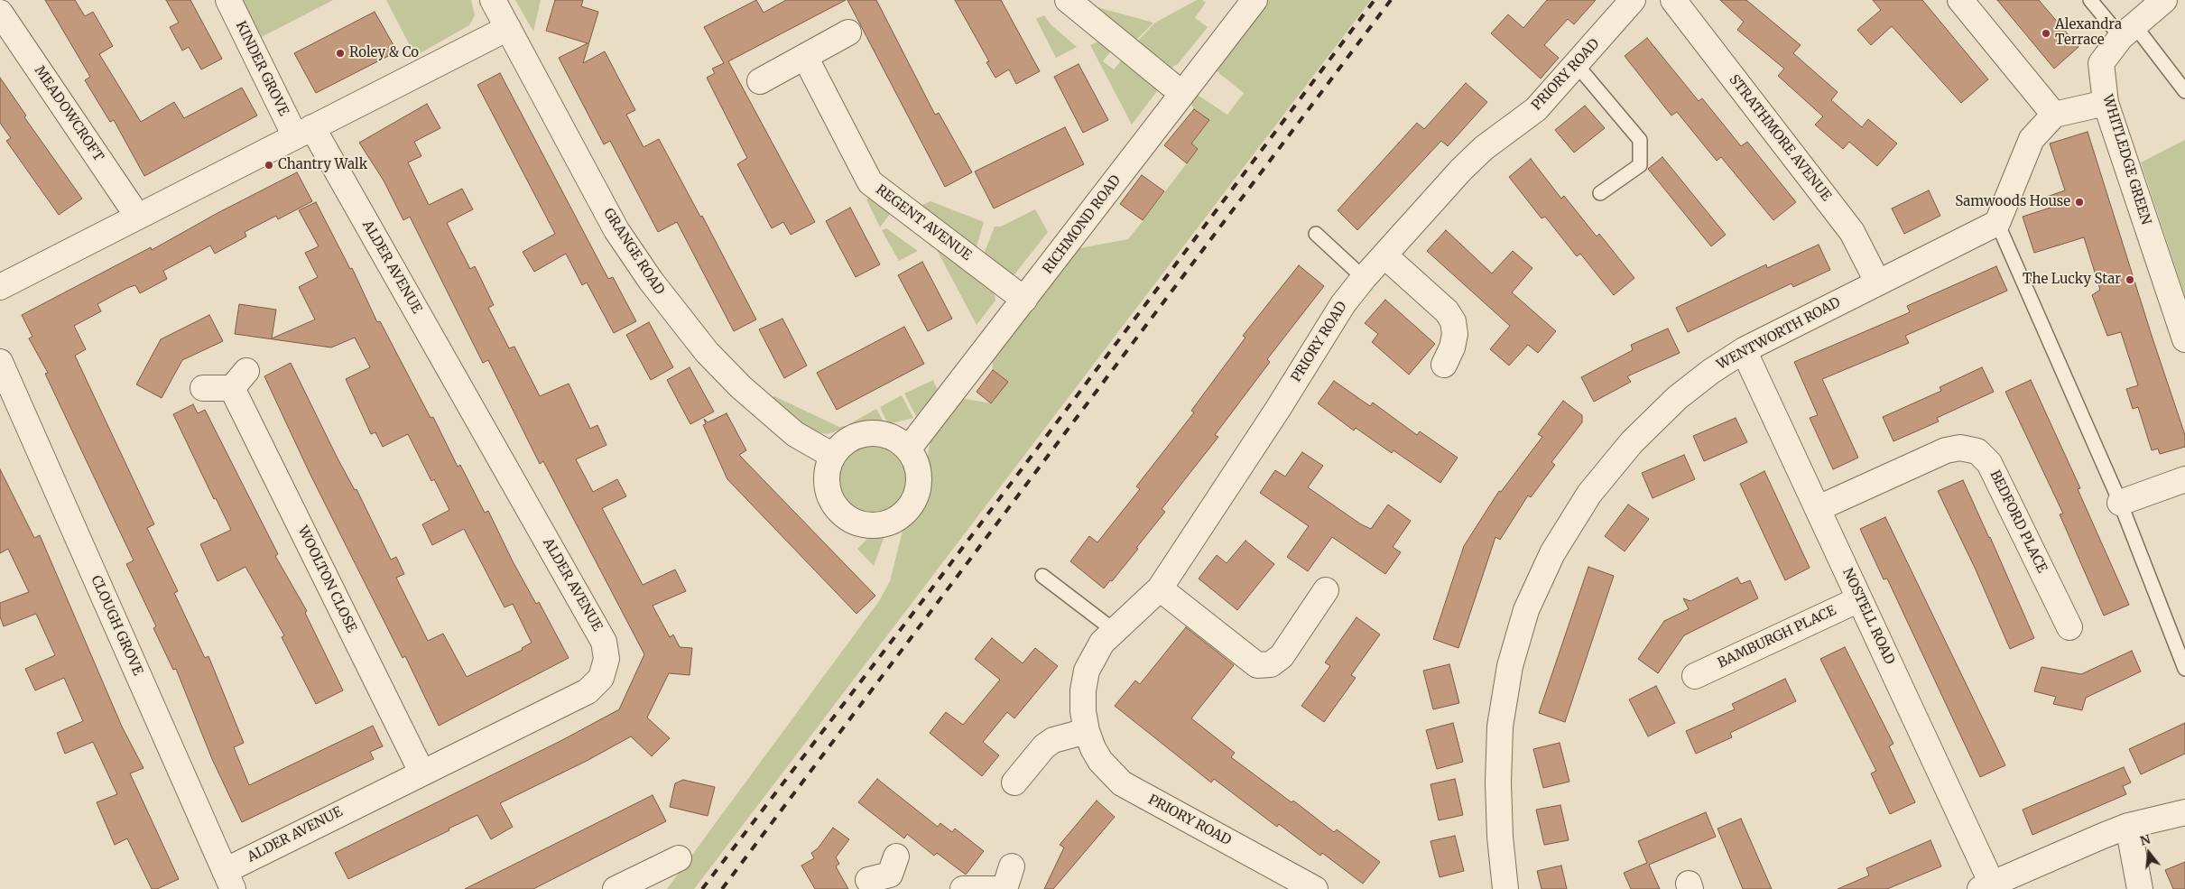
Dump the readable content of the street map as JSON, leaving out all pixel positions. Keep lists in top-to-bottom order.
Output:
{
  "streets": {
    "street": [
      "KINDER GROVE",
      "PRIORY ROAD",
      "MEADOWCROFT",
      "STRATHMORE AVENUE",
      "WHITLEDGE GREEN",
      "REGENT AVENUE",
      "RICHMOND ROAD",
      "GRANGE ROAD",
      "ALDER AVENUE",
      "WENTWORTH ROAD",
      "BEDFORD PLACE",
      "WOOLTON CLOSE",
      "NOSTELL ROAD",
      "CLOUGH GROVE",
      "BAMBURGH PLACE"
    ]
  },
  "crossings": [
    ["KINDER GROVE", "ALDER AVENUE"],
    ["STRATHMORE AVENUE", "WENTWORTH ROAD"],
    ["REGENT AVENUE", "RICHMOND ROAD"],
    ["RICHMOND ROAD", "GRANGE ROAD"],
    ["ALDER AVENUE", "WOOLTON CLOSE"],
    ["ALDER AVENUE", "CLOUGH GROVE"],
    ["WENTWORTH ROAD", "NOSTELL ROAD"],
    ["BEDFORD PLACE", "NOSTELL ROAD"],
    ["NOSTELL ROAD", "BAMBURGH PLACE"]
  ],
  "places": [
    "Alexandra Terrace",
    "Roley & Co",
    "Chantry Walk",
    "Samwoods House",
    "The Lucky Star"
  ],
  "north": "top"
}
